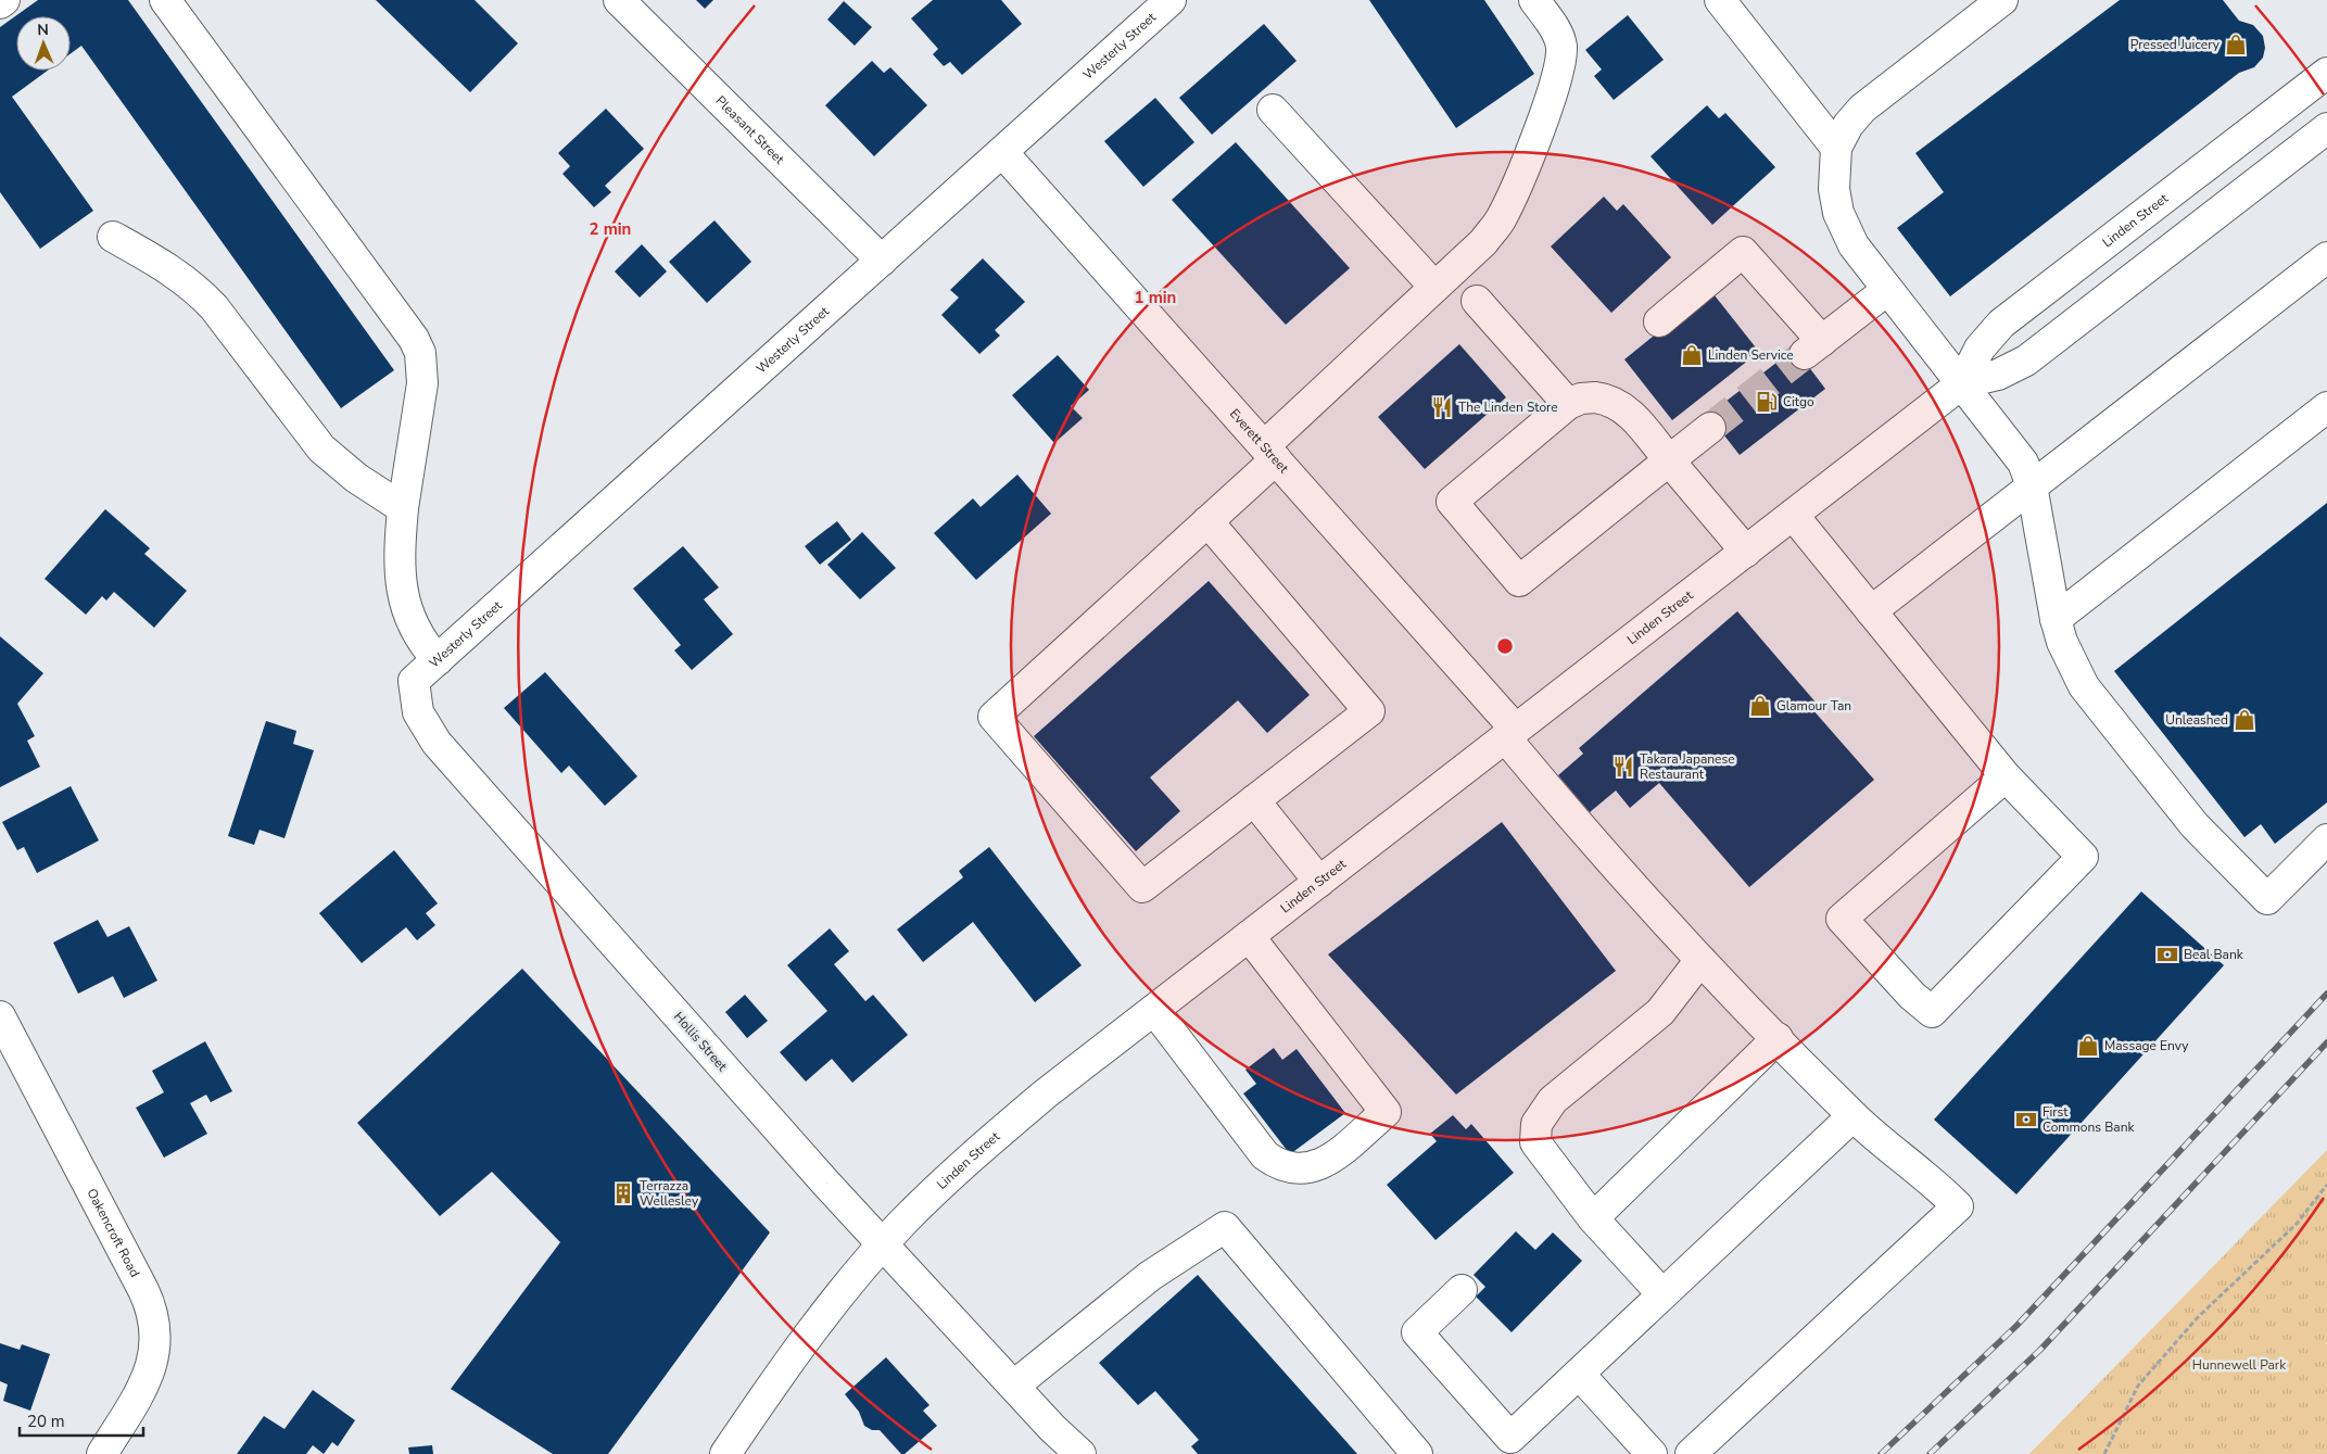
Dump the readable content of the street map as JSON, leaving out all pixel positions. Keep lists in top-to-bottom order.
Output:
{
  "streets": {
    "street": [
      "Westerly Street",
      "Pleasant Street",
      "Linden Street",
      "Everett Street",
      "Hollis Street",
      "Oakencroft Road"
    ]
  },
  "crossings": [
    ["Westerly Street", "Pleasant Street"],
    ["Westerly Street", "Everett Street"],
    ["Westerly Street", "Hollis Street"],
    ["Linden Street", "Everett Street"],
    ["Linden Street", "Hollis Street"]
  ],
  "parks": ["Hunnewell Park"],
  "places": {
    "shop": [
      "Pressed Juicery",
      "Linden Service",
      "Glamour Tan",
      "Unleashed",
      "Massage Envy"
    ],
    "fuel station": ["Citgo"],
    "restaurant": ["The Linden Store", "Takara Japanese Restaurant"],
    "bank": ["Beal Bank", "First Commons Bank"],
    "building": ["Terrazza Wellesley"]
  },
  "scale_bar": "20 m",
  "north": "top",
  "rings": ["2 min", "1 min"]
}
